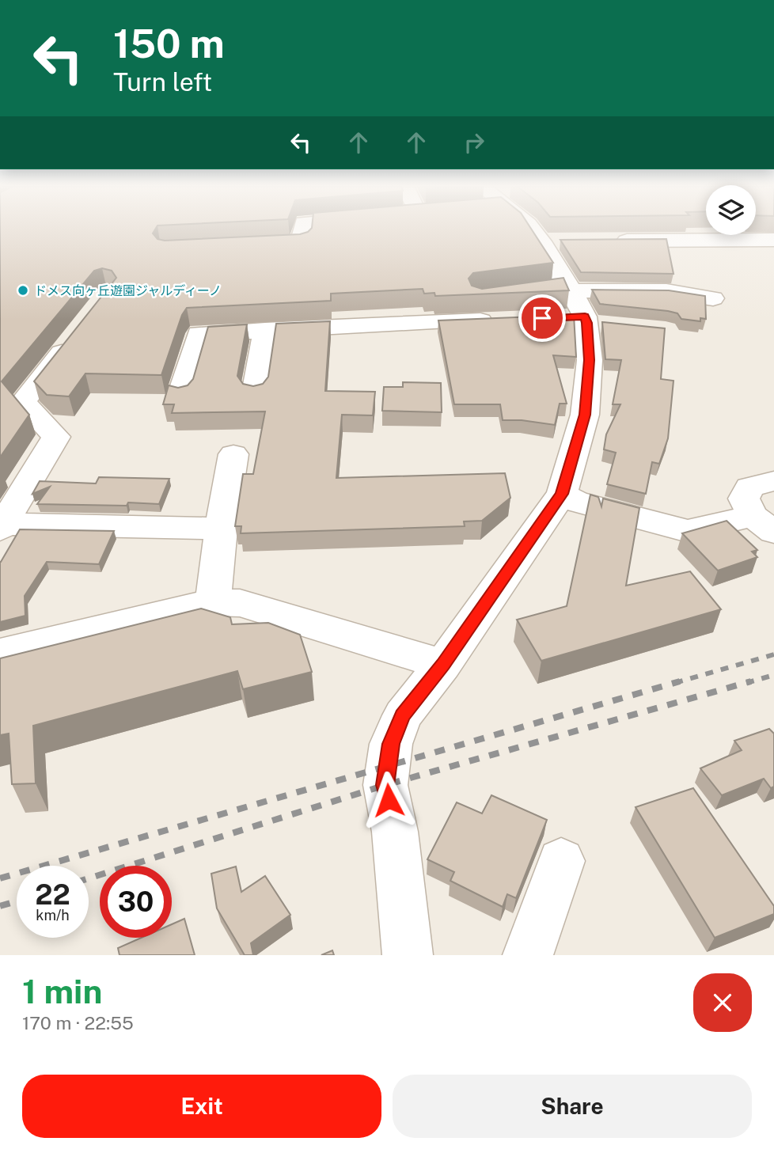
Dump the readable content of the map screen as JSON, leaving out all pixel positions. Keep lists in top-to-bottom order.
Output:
{
  "places": ["ドメス向ヶ丘遊園ジャルディーノ"],
  "page": {
    "turn": ["150 m", "Turn left"],
    "speed": "22 km/h",
    "limit": "30",
    "heading": ["1 min", "170 m · 22:55"],
    "buttons": ["Exit", "Share"]
  }
}
